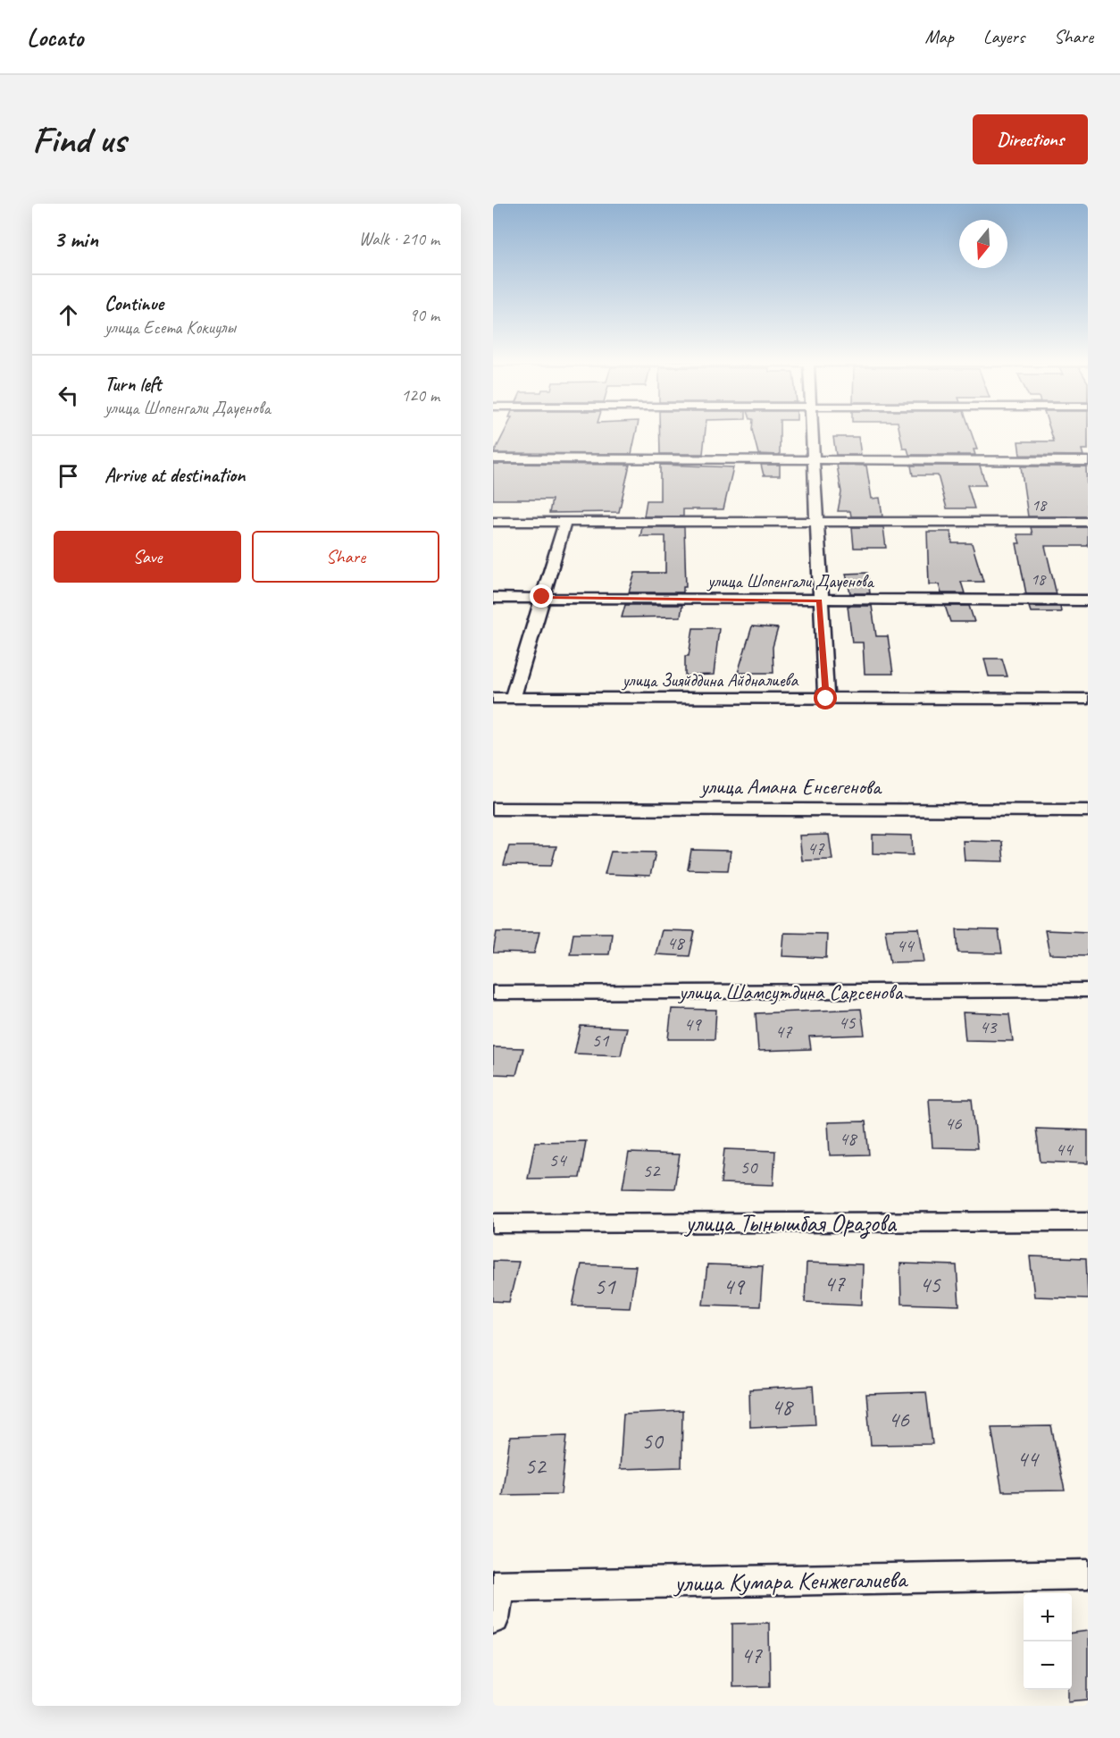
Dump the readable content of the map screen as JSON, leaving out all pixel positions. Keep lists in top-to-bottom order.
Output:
{
  "streets": {
    "street": [
      "улица Шопенгали Дауенова",
      "улица Зияйддина Айдналиева",
      "улица Амана Енсегенова",
      "улица Шамсутдина Сарсенова",
      "улица Тынышбая Оразова",
      "улица Кумара Кенжегалиева"
    ]
  },
  "house_numbers": [
    "18",
    "18",
    "47",
    "48",
    "44",
    "45",
    "49",
    "43",
    "47",
    "51",
    "46",
    "48",
    "44",
    "54",
    "50",
    "52",
    "47",
    "45",
    "51",
    "49",
    "48",
    "46",
    "50",
    "44",
    "52",
    "47"
  ],
  "north": "bottom",
  "page": {
    "header": "Locato",
    "nav": ["Map", "Layers", "Share"],
    "buttons": [
      "Directions",
      ["Save", "Share"]
    ],
    "title": "Find us",
    "heading": ["3 min", "Walk · 210 m"],
    "list": [
      ["Continue", "улица Есета Кокиулы", "90 m"],
      ["Turn left", "улица Шопенгали Дауенова", "120 m"],
      "Arrive at destination"
    ],
    "map_buttons": ["+", "−"]
  }
}
